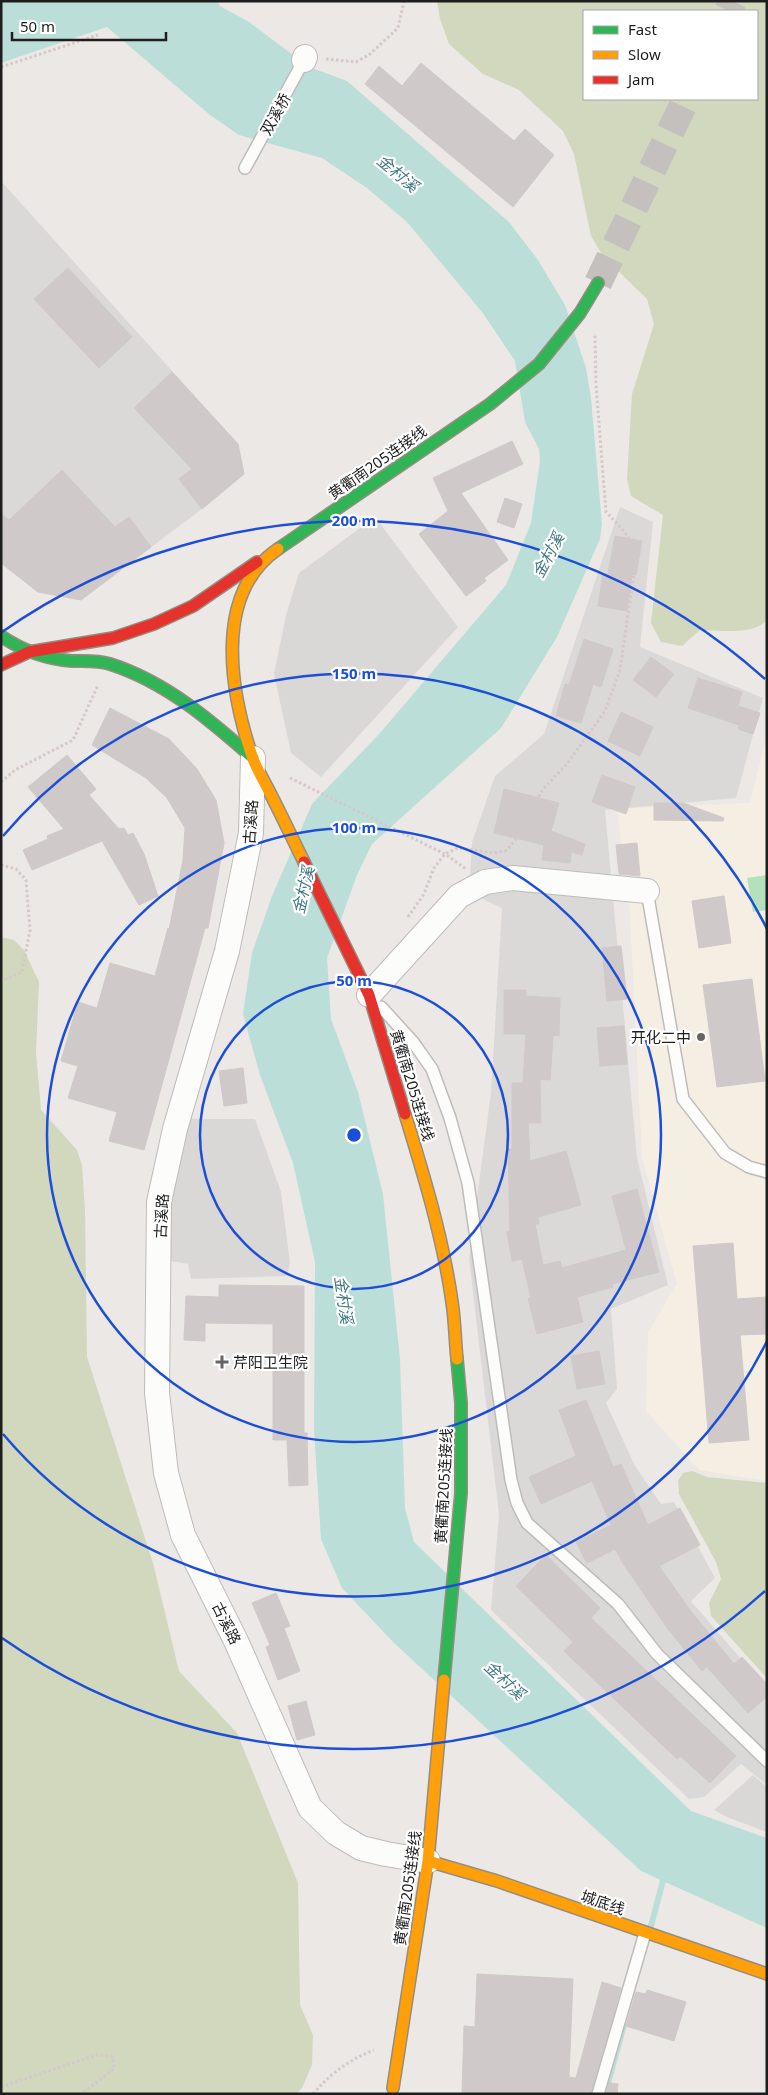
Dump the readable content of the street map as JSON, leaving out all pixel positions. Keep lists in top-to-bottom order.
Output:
{
  "streets": {
    "main road": ["黄衢南205连接线", "城底线"],
    "street": ["古溪路"],
    "lane": ["双溪桥"]
  },
  "crossings": [
    ["黄衢南205连接线", "古溪路"],
    ["黄衢南205连接线", "城底线"],
    ["古溪路", "城底线"]
  ],
  "water": ["金村溪"],
  "places": {
    "other": ["开化二中"],
    "health": ["芹阳卫生院"]
  },
  "legend": ["Fast", "Slow", "Jam"],
  "scale_bar": "50 m",
  "rings": [
    "200 m",
    "150 m",
    "100 m",
    "50 m"
  ]
}
